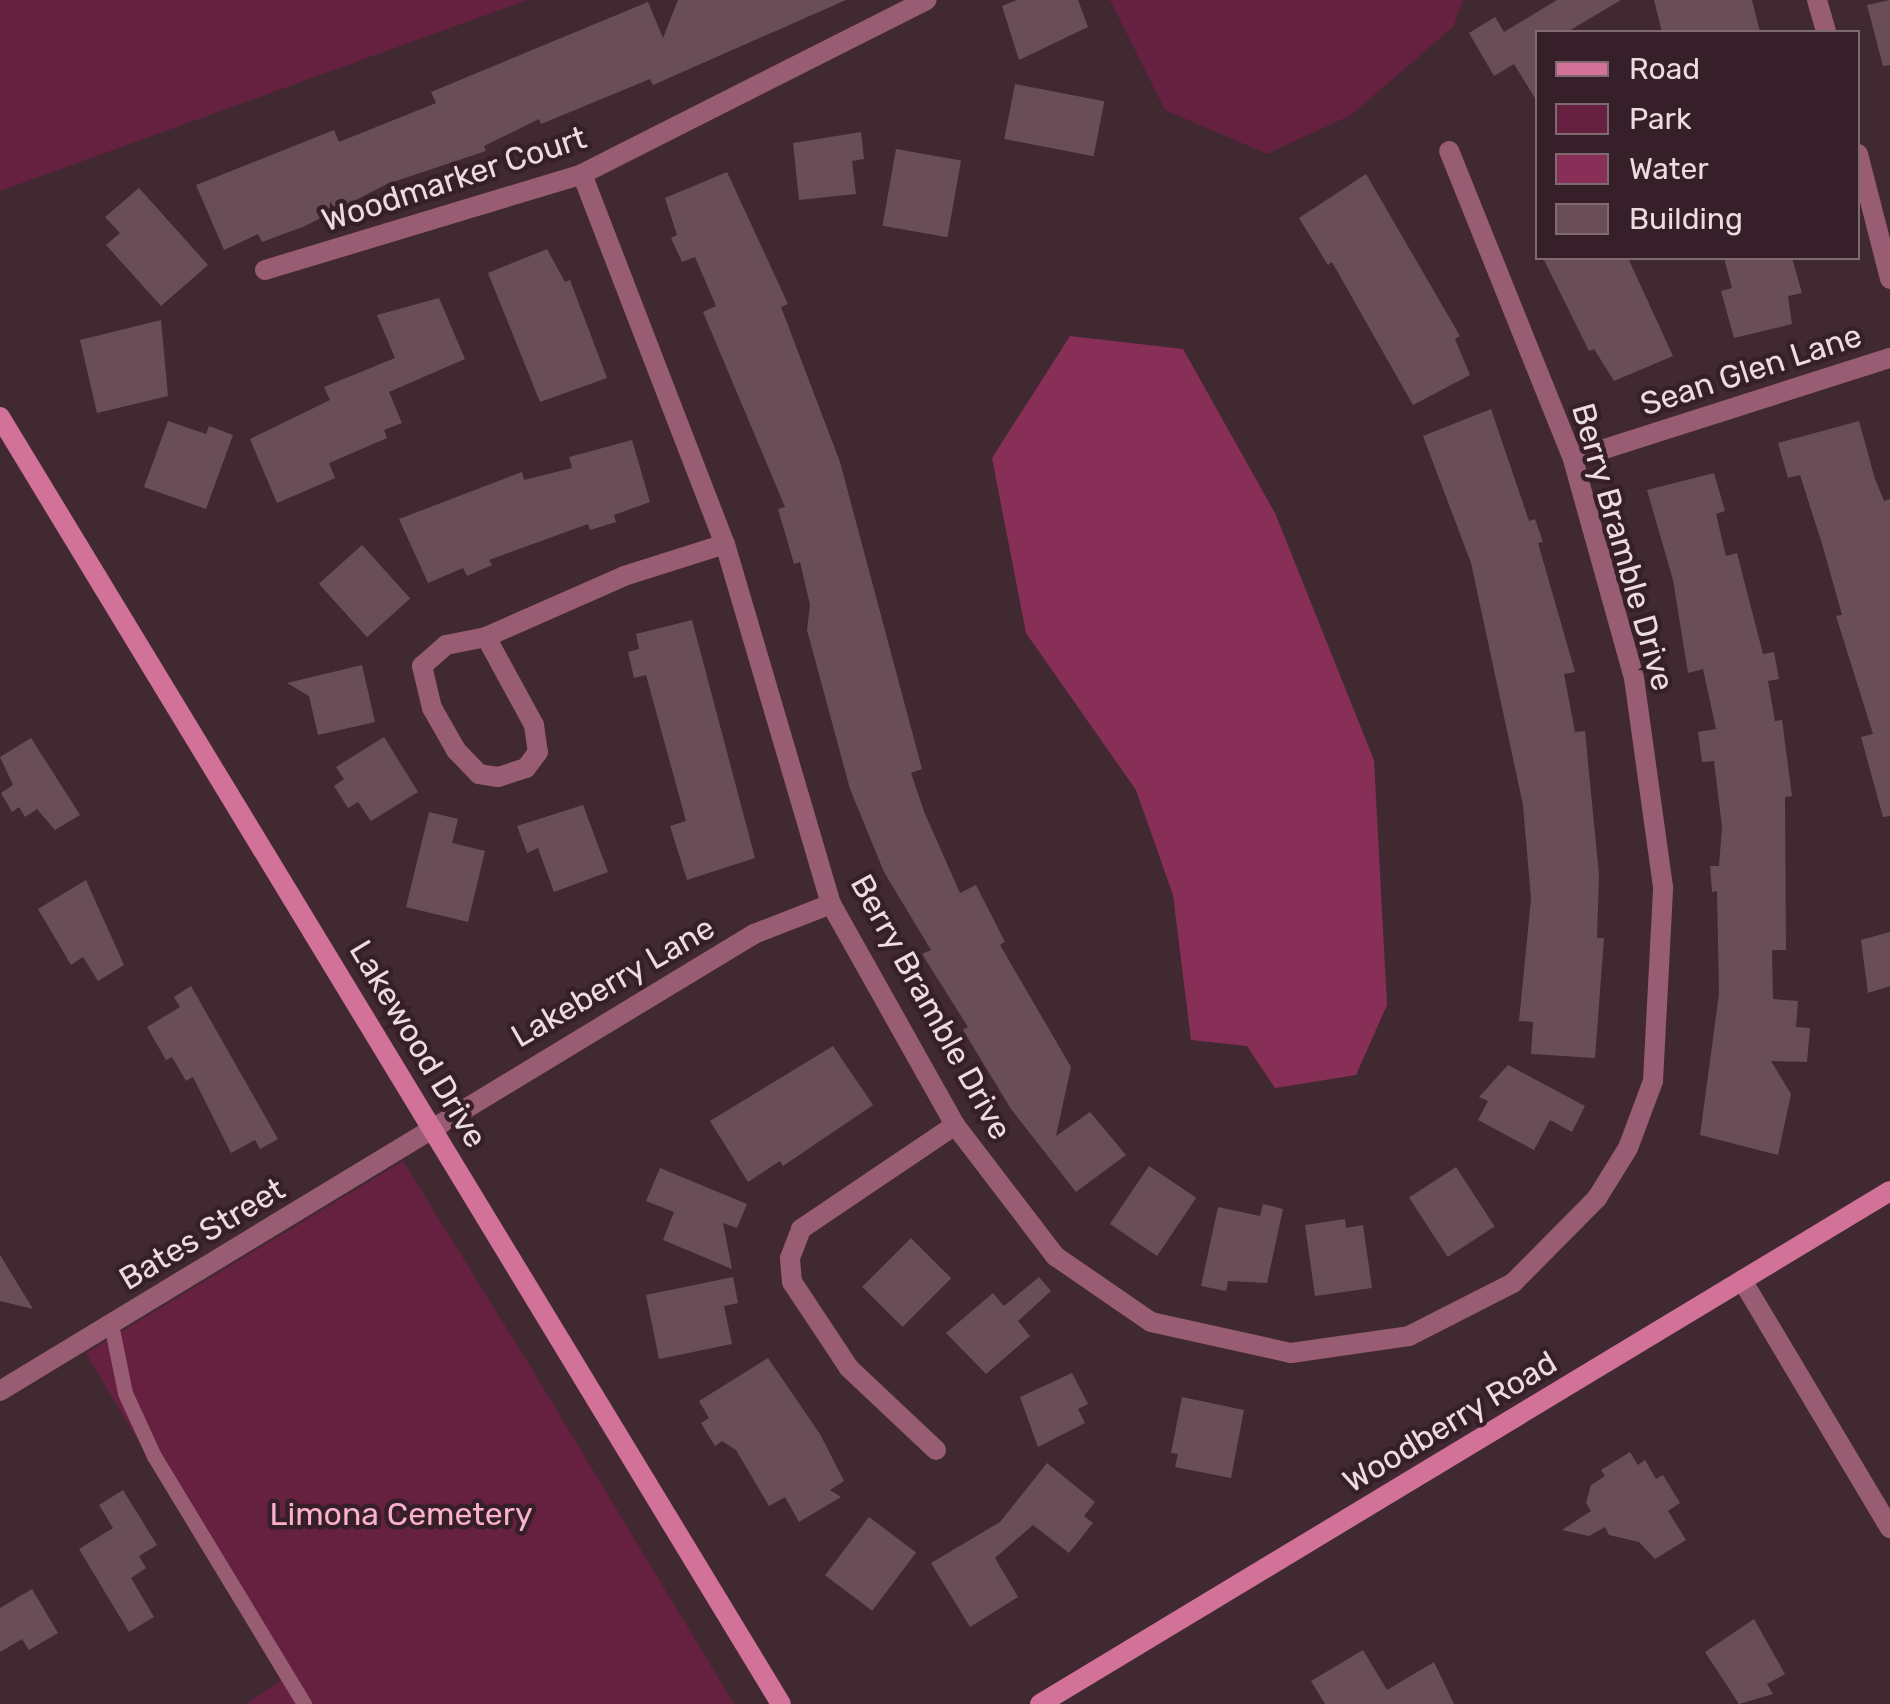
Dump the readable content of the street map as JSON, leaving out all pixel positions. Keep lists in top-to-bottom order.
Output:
{
  "streets": {
    "street": [
      "Woodmarker Court",
      "Sean Glen Lane",
      "Berry Bramble Drive",
      "Lakeberry Lane",
      "Lakewood Drive",
      "Bates Street",
      "Woodberry Road"
    ]
  },
  "crossings": [
    ["Woodmarker Court", "Berry Bramble Drive"],
    ["Sean Glen Lane", "Berry Bramble Drive"],
    ["Berry Bramble Drive", "Lakeberry Lane"],
    ["Lakeberry Lane", "Lakewood Drive"],
    ["Lakeberry Lane", "Bates Street"],
    ["Lakewood Drive", "Bates Street"]
  ],
  "parks": ["Limona Cemetery"],
  "legend": [
    "Road",
    "Park",
    "Water",
    "Building"
  ]
}
